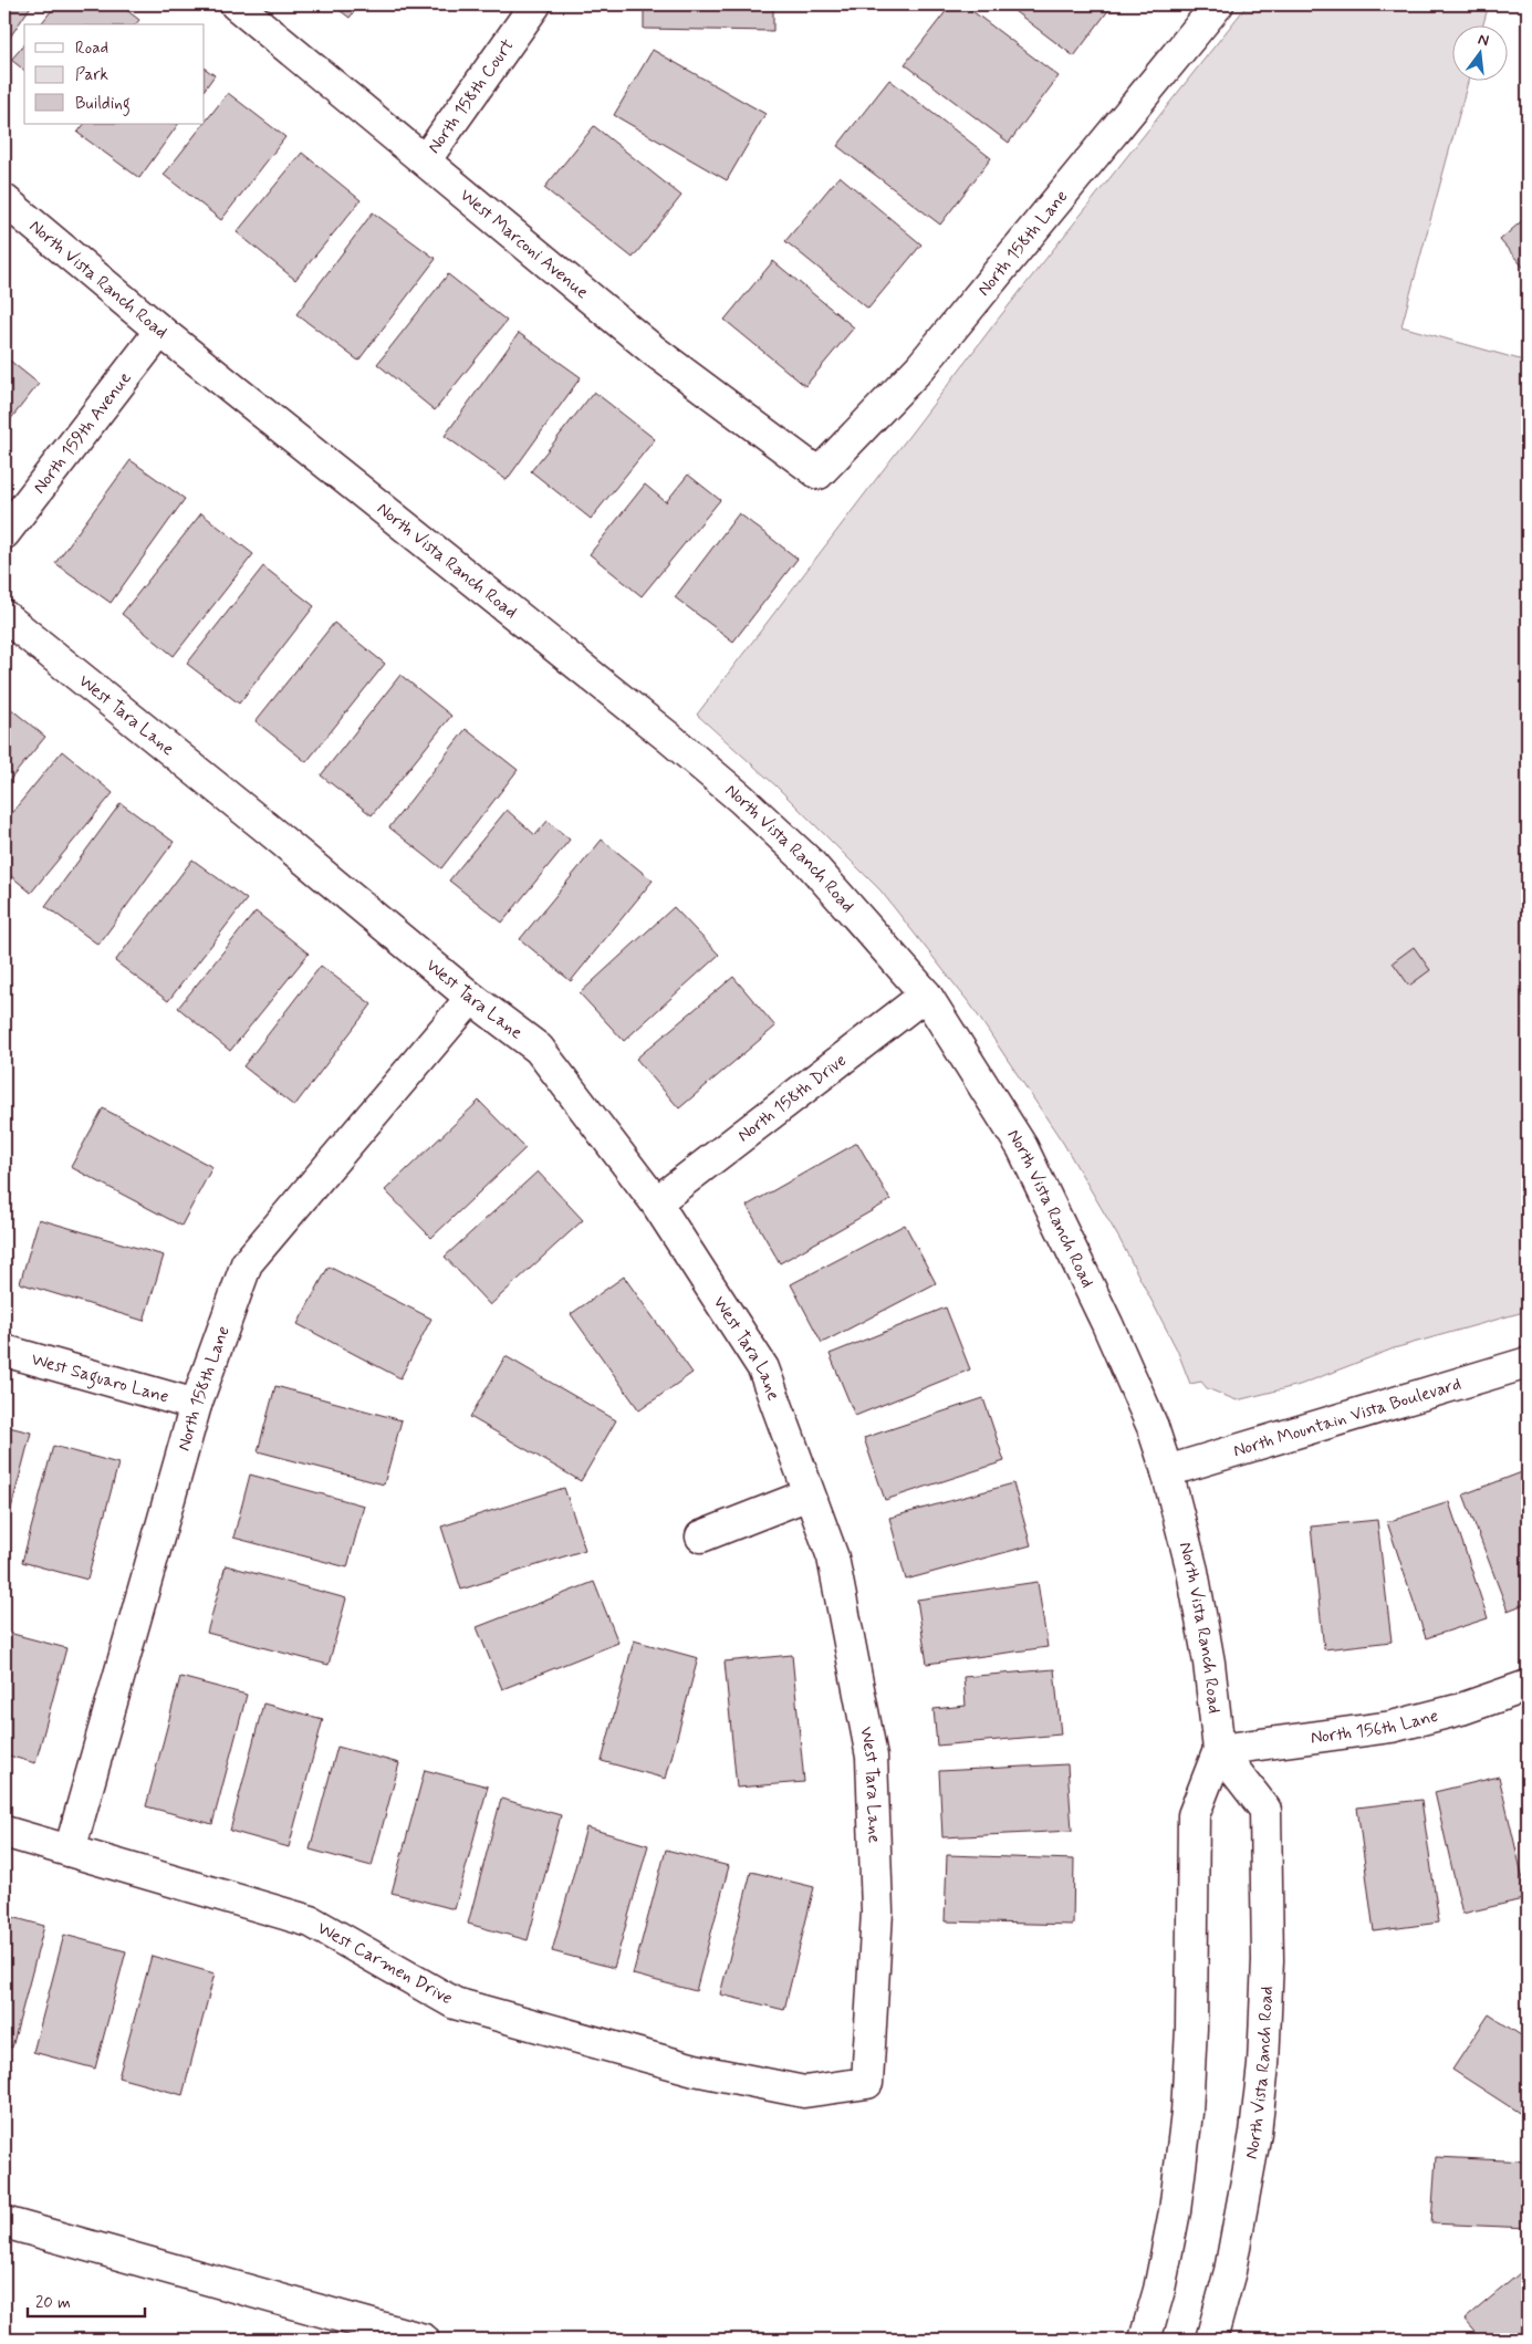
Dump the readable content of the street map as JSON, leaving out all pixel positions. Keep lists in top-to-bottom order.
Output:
{
  "streets": {
    "street": [
      "North 158th Court",
      "West Marconi Avenue",
      "North 158th Lane",
      "North Vista Ranch Road",
      "North 159th Avenue",
      "West Tara Lane",
      "North 158th Drive",
      "West Saguaro Lane",
      "North Mountain Vista Boulevard",
      "North 156th Lane",
      "West Carmen Drive"
    ]
  },
  "crossings": [
    ["North 158th Court", "West Marconi Avenue"],
    ["West Marconi Avenue", "North 158th Lane"],
    ["North 158th Lane", "West Tara Lane"],
    ["North 158th Lane", "West Saguaro Lane"],
    ["North 158th Lane", "West Carmen Drive"],
    ["North Vista Ranch Road", "North 159th Avenue"],
    ["North Vista Ranch Road", "North 158th Drive"],
    ["North Vista Ranch Road", "North Mountain Vista Boulevard"],
    ["North Vista Ranch Road", "North 156th Lane"],
    ["West Tara Lane", "North 158th Drive"],
    ["West Tara Lane", "West Carmen Drive"]
  ],
  "legend": ["Road", "Park", "Building"],
  "scale_bar": "20 m",
  "north": "top"
}
